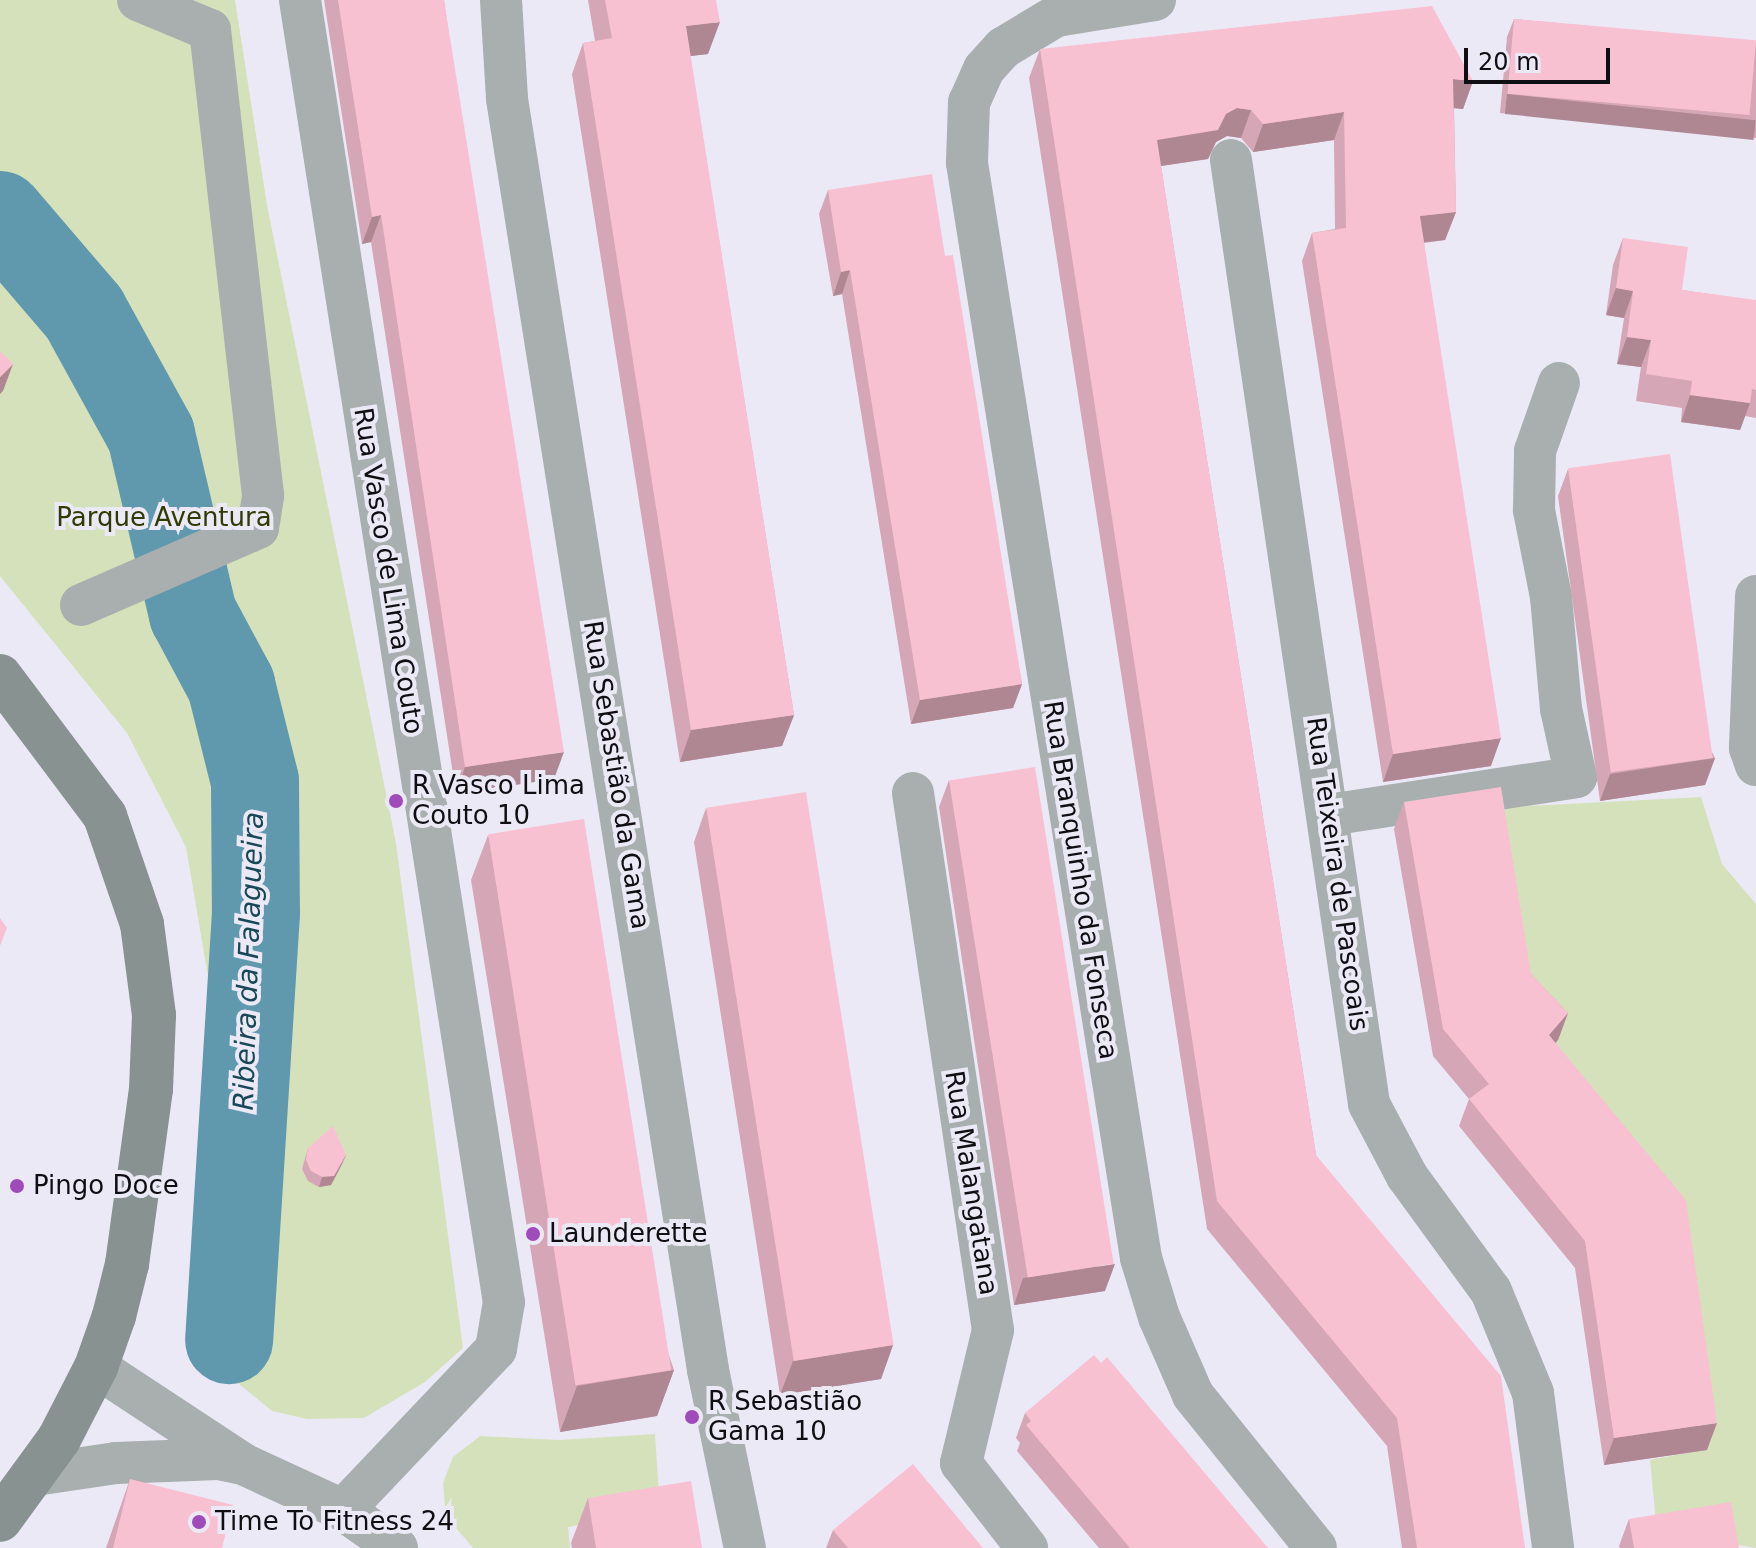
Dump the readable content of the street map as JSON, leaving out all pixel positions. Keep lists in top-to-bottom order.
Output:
{
  "streets": {
    "street": [
      "Rua Vasco de Lima Couto",
      "Rua Sebastião da Gama",
      "Rua Teixeira de Pascoais",
      "Rua Branquinho da Fonseca",
      "Rua Malangatana"
    ]
  },
  "water": ["Ribeira da Falagueira"],
  "parks": ["Parque Aventura"],
  "places": [
    "R Vasco Lima Couto 10",
    "Pingo Doce",
    "Launderette",
    "R Sebastião Gama 10",
    "Time To Fitness 24"
  ],
  "scale_bar": "20 m"
}
